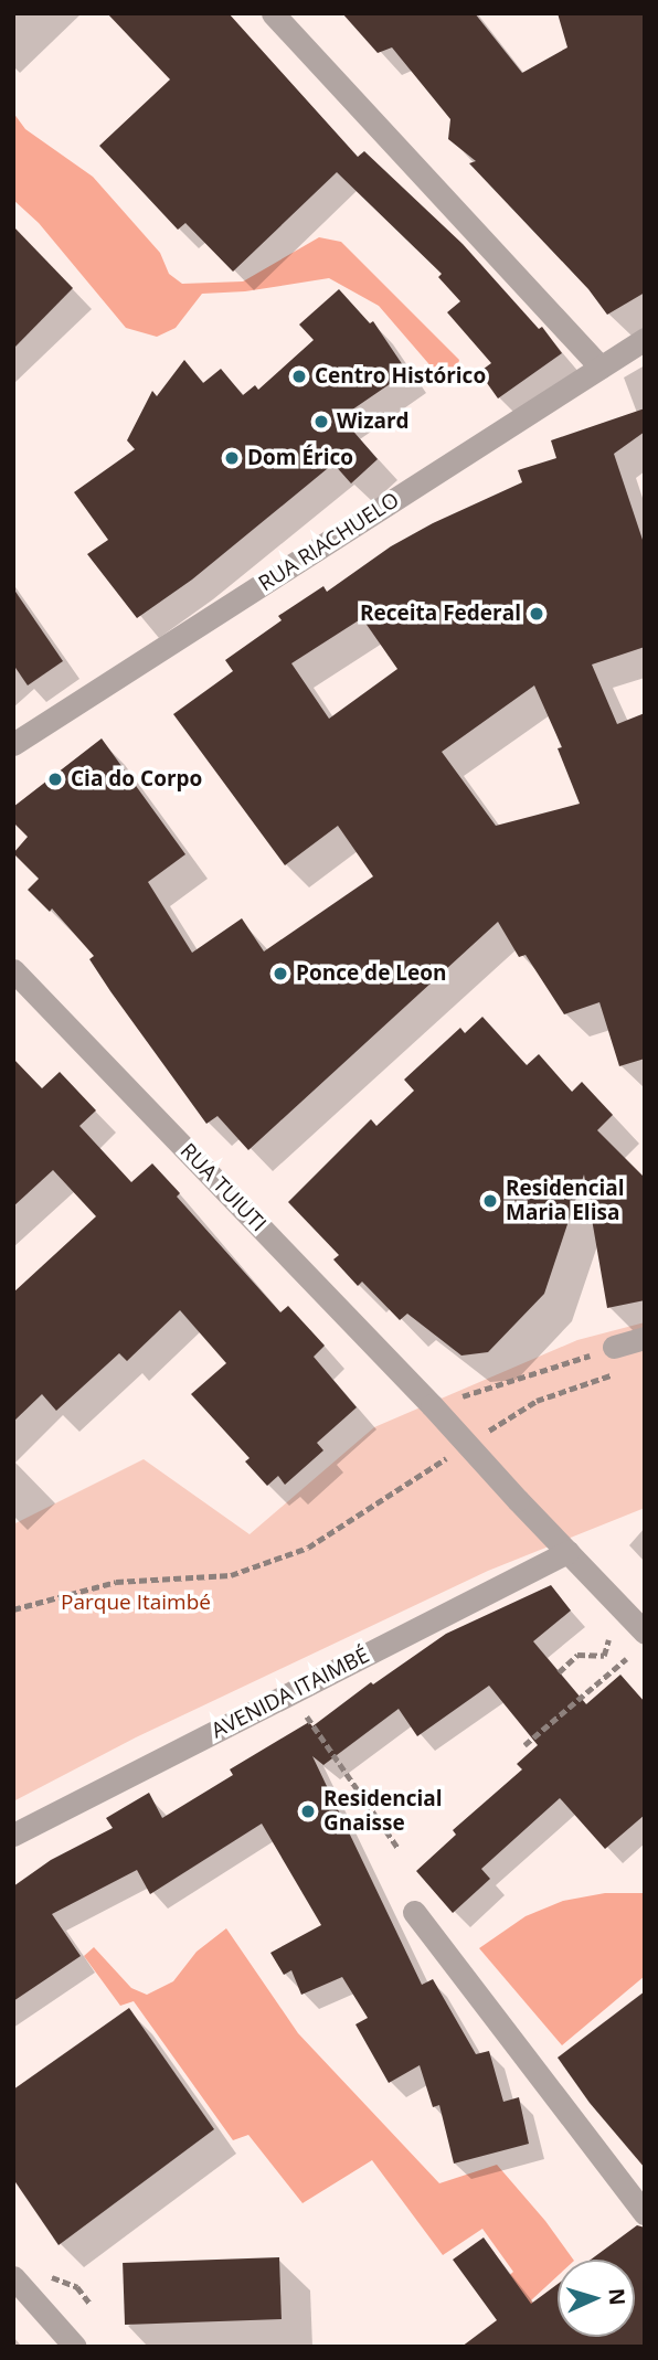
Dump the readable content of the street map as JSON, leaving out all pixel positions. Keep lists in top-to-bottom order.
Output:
{
  "streets": {
    "street": ["RUA RIACHUELO", "RUA TUIUTI", "AVENIDA ITAIMBÉ"]
  },
  "crossings": [
    ["RUA TUIUTI", "AVENIDA ITAIMBÉ"]
  ],
  "parks": ["Parque Itaimbé"],
  "places": [
    "Centro Histórico",
    "Wizard",
    "Dom Érico",
    "Receita Federal",
    "Cia do Corpo",
    "Ponce de Leon",
    "Residencial Maria Elisa",
    "Residencial Gnaisse"
  ],
  "north": "right"
}
